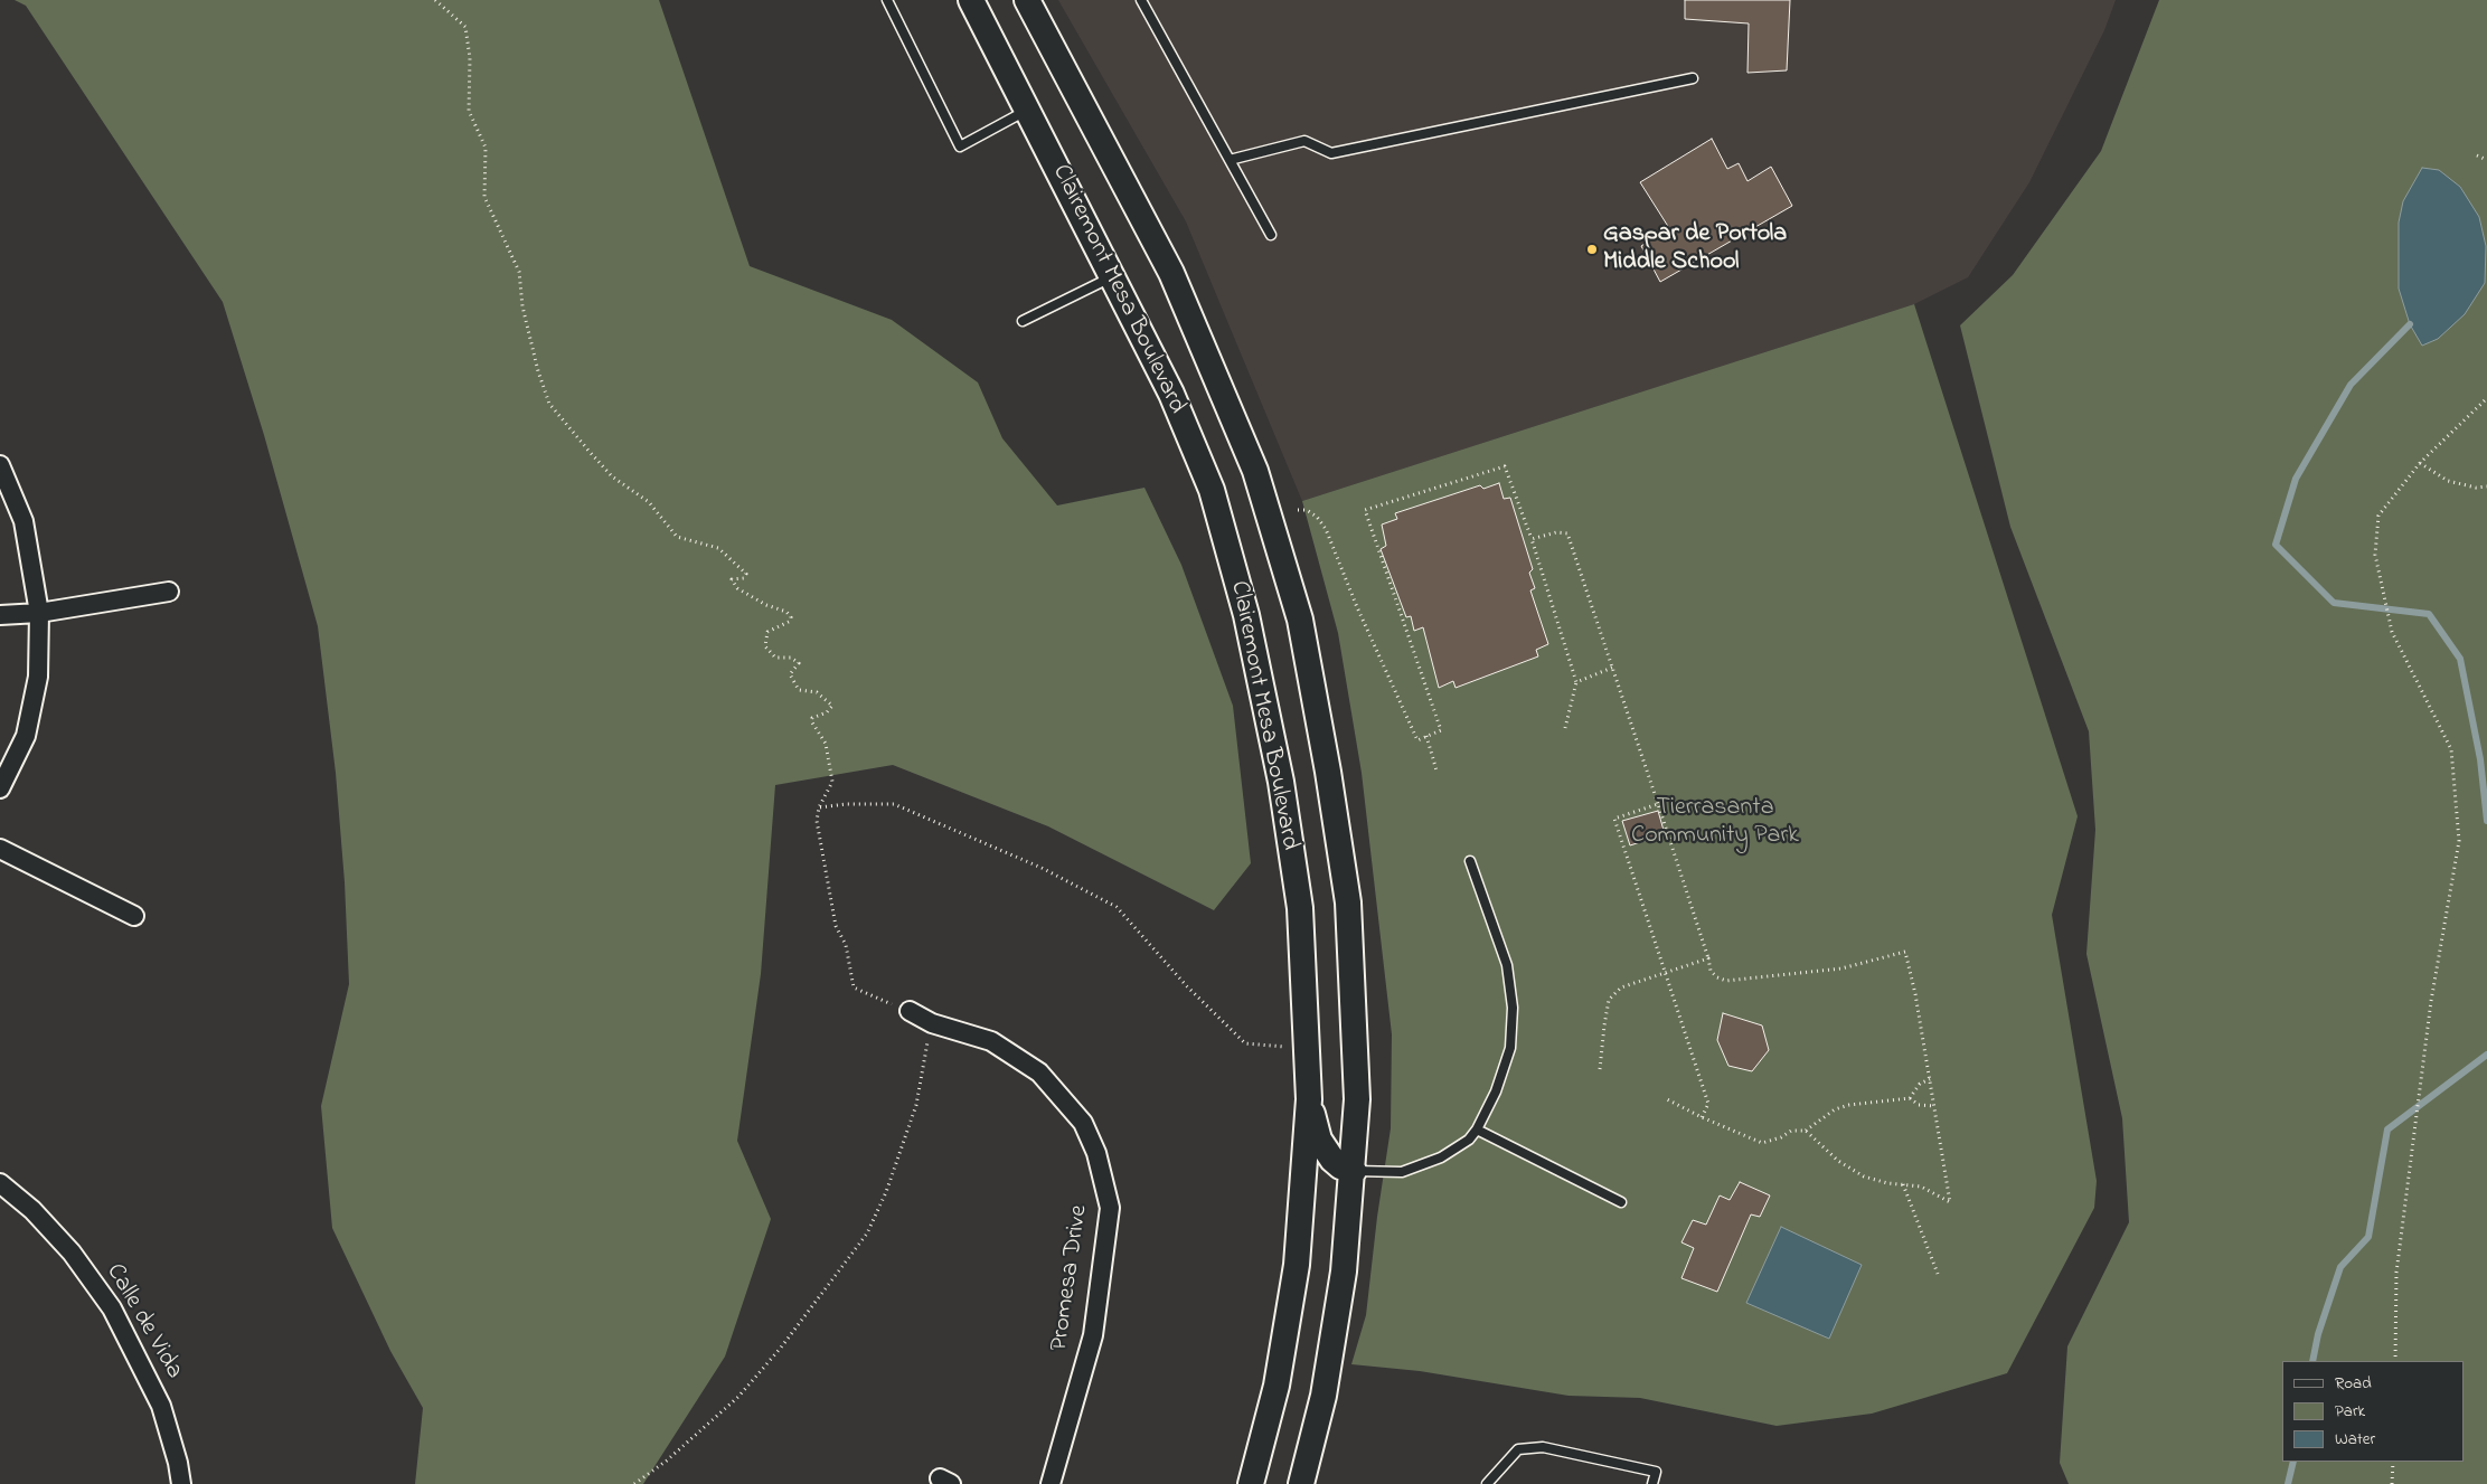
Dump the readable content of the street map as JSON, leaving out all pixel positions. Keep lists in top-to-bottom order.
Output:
{
  "streets": {
    "main road": ["Clairemont Mesa Boulevard"],
    "street": ["Promesa Drive", "Calle de Vida"]
  },
  "parks": ["Tierrasanta Community Park"],
  "places": ["Gaspar de Portola Middle School"],
  "legend": ["Road", "Park", "Water"]
}
